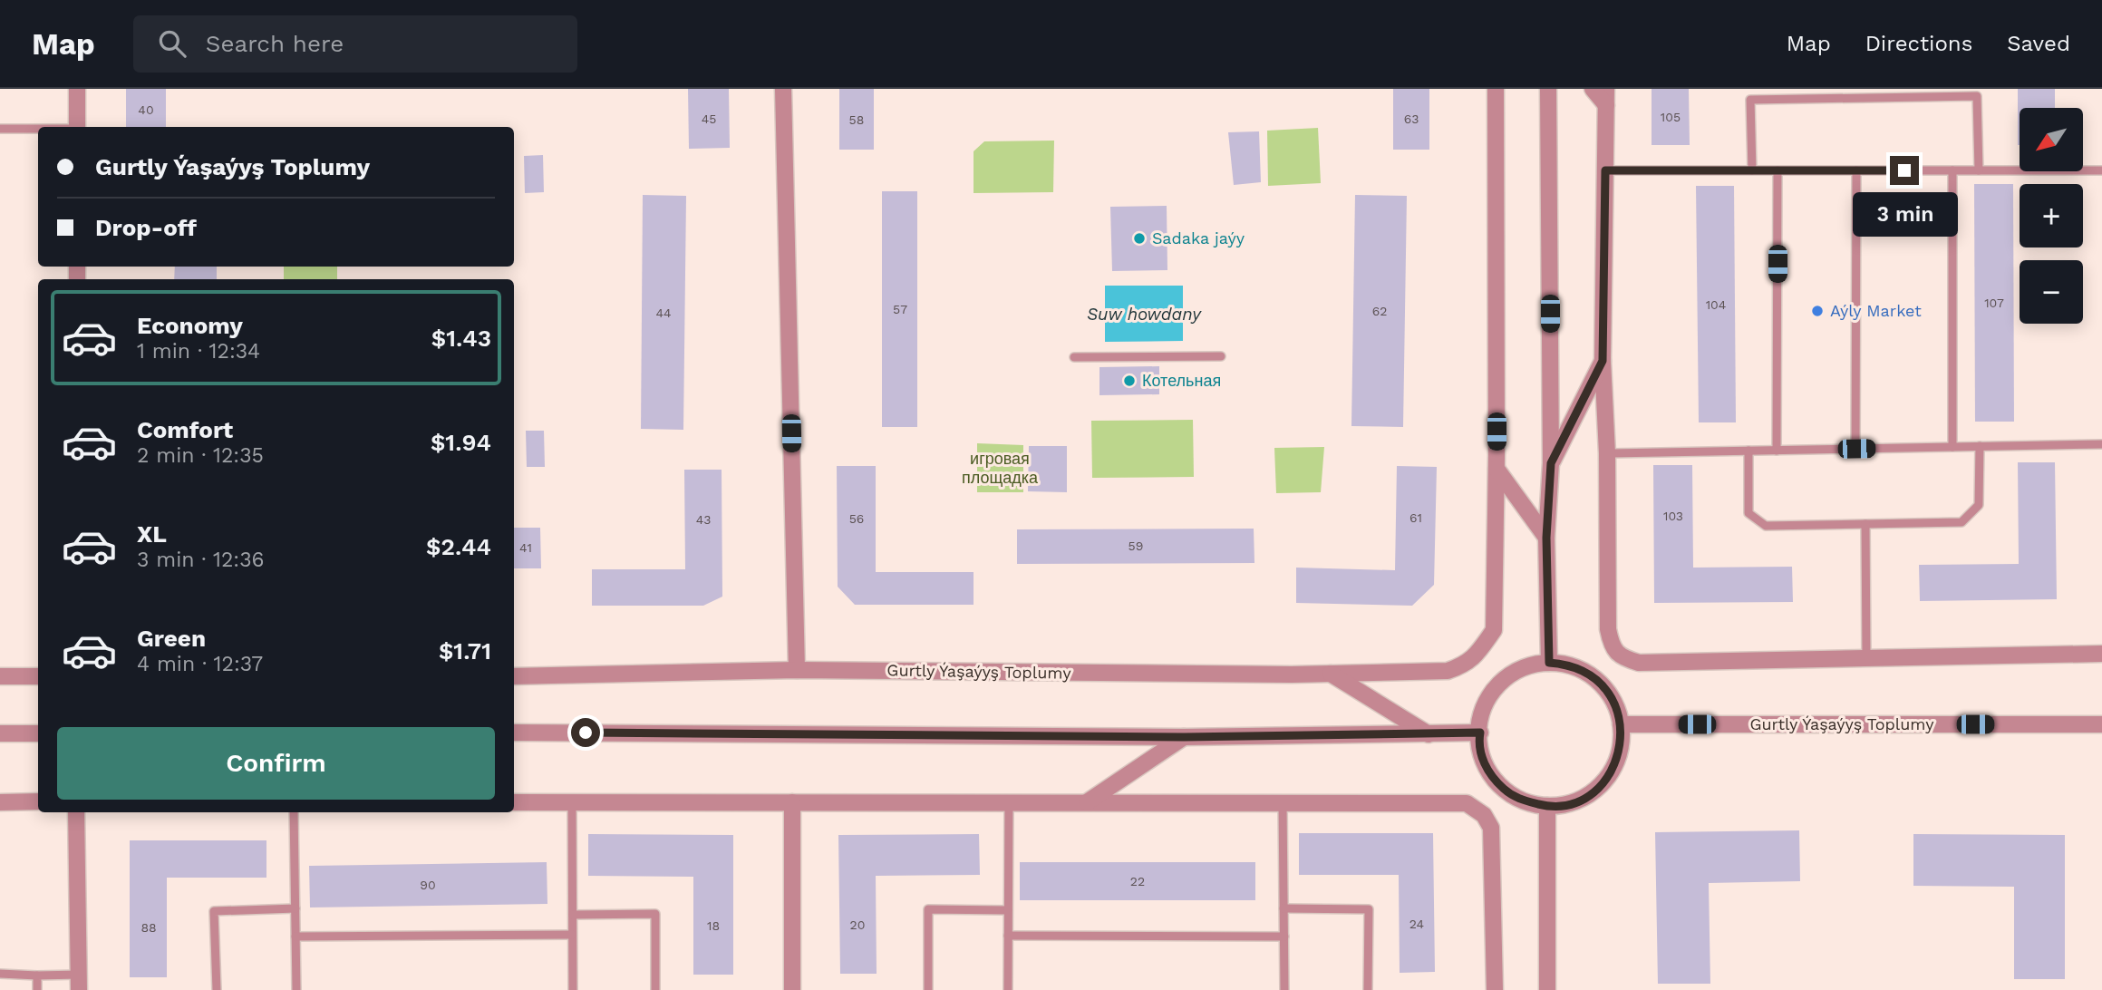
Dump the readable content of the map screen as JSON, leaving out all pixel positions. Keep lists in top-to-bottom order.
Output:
{
  "streets": {
    "street": ["Gurtly Ýaşaýyş Toplumy"]
  },
  "water": ["Suw howdany"],
  "parks": ["игровая площадка"],
  "places": ["Sadaka jaýy", "Aýly Market", "Котельная"],
  "house_numbers": [
    "40",
    "105",
    "45",
    "63",
    "58",
    "107",
    "104",
    "57",
    "62",
    "44",
    "103",
    "61",
    "56",
    "43",
    "59",
    "41",
    "22",
    "90",
    "24",
    "20",
    "18",
    "88"
  ],
  "north": "bottom left",
  "page": {
    "header": "Map",
    "search": "Search here",
    "nav": ["Map", "Directions", "Saved"],
    "map_buttons": ["+", "−"],
    "banner": ["Gurtly Ýaşaýyş Toplumy", "Drop-off"],
    "bubble": "3 min",
    "list": [
      {
        "name": "Economy",
        "note": "1 min · 12:34",
        "value": "$1.43"
      },
      {
        "name": "Comfort",
        "note": "2 min · 12:35",
        "value": "$1.94"
      },
      {
        "name": "XL",
        "note": "3 min · 12:36",
        "value": "$2.44"
      },
      {
        "name": "Green",
        "note": "4 min · 12:37",
        "value": "$1.71"
      }
    ],
    "buttons": "Confirm"
  }
}
